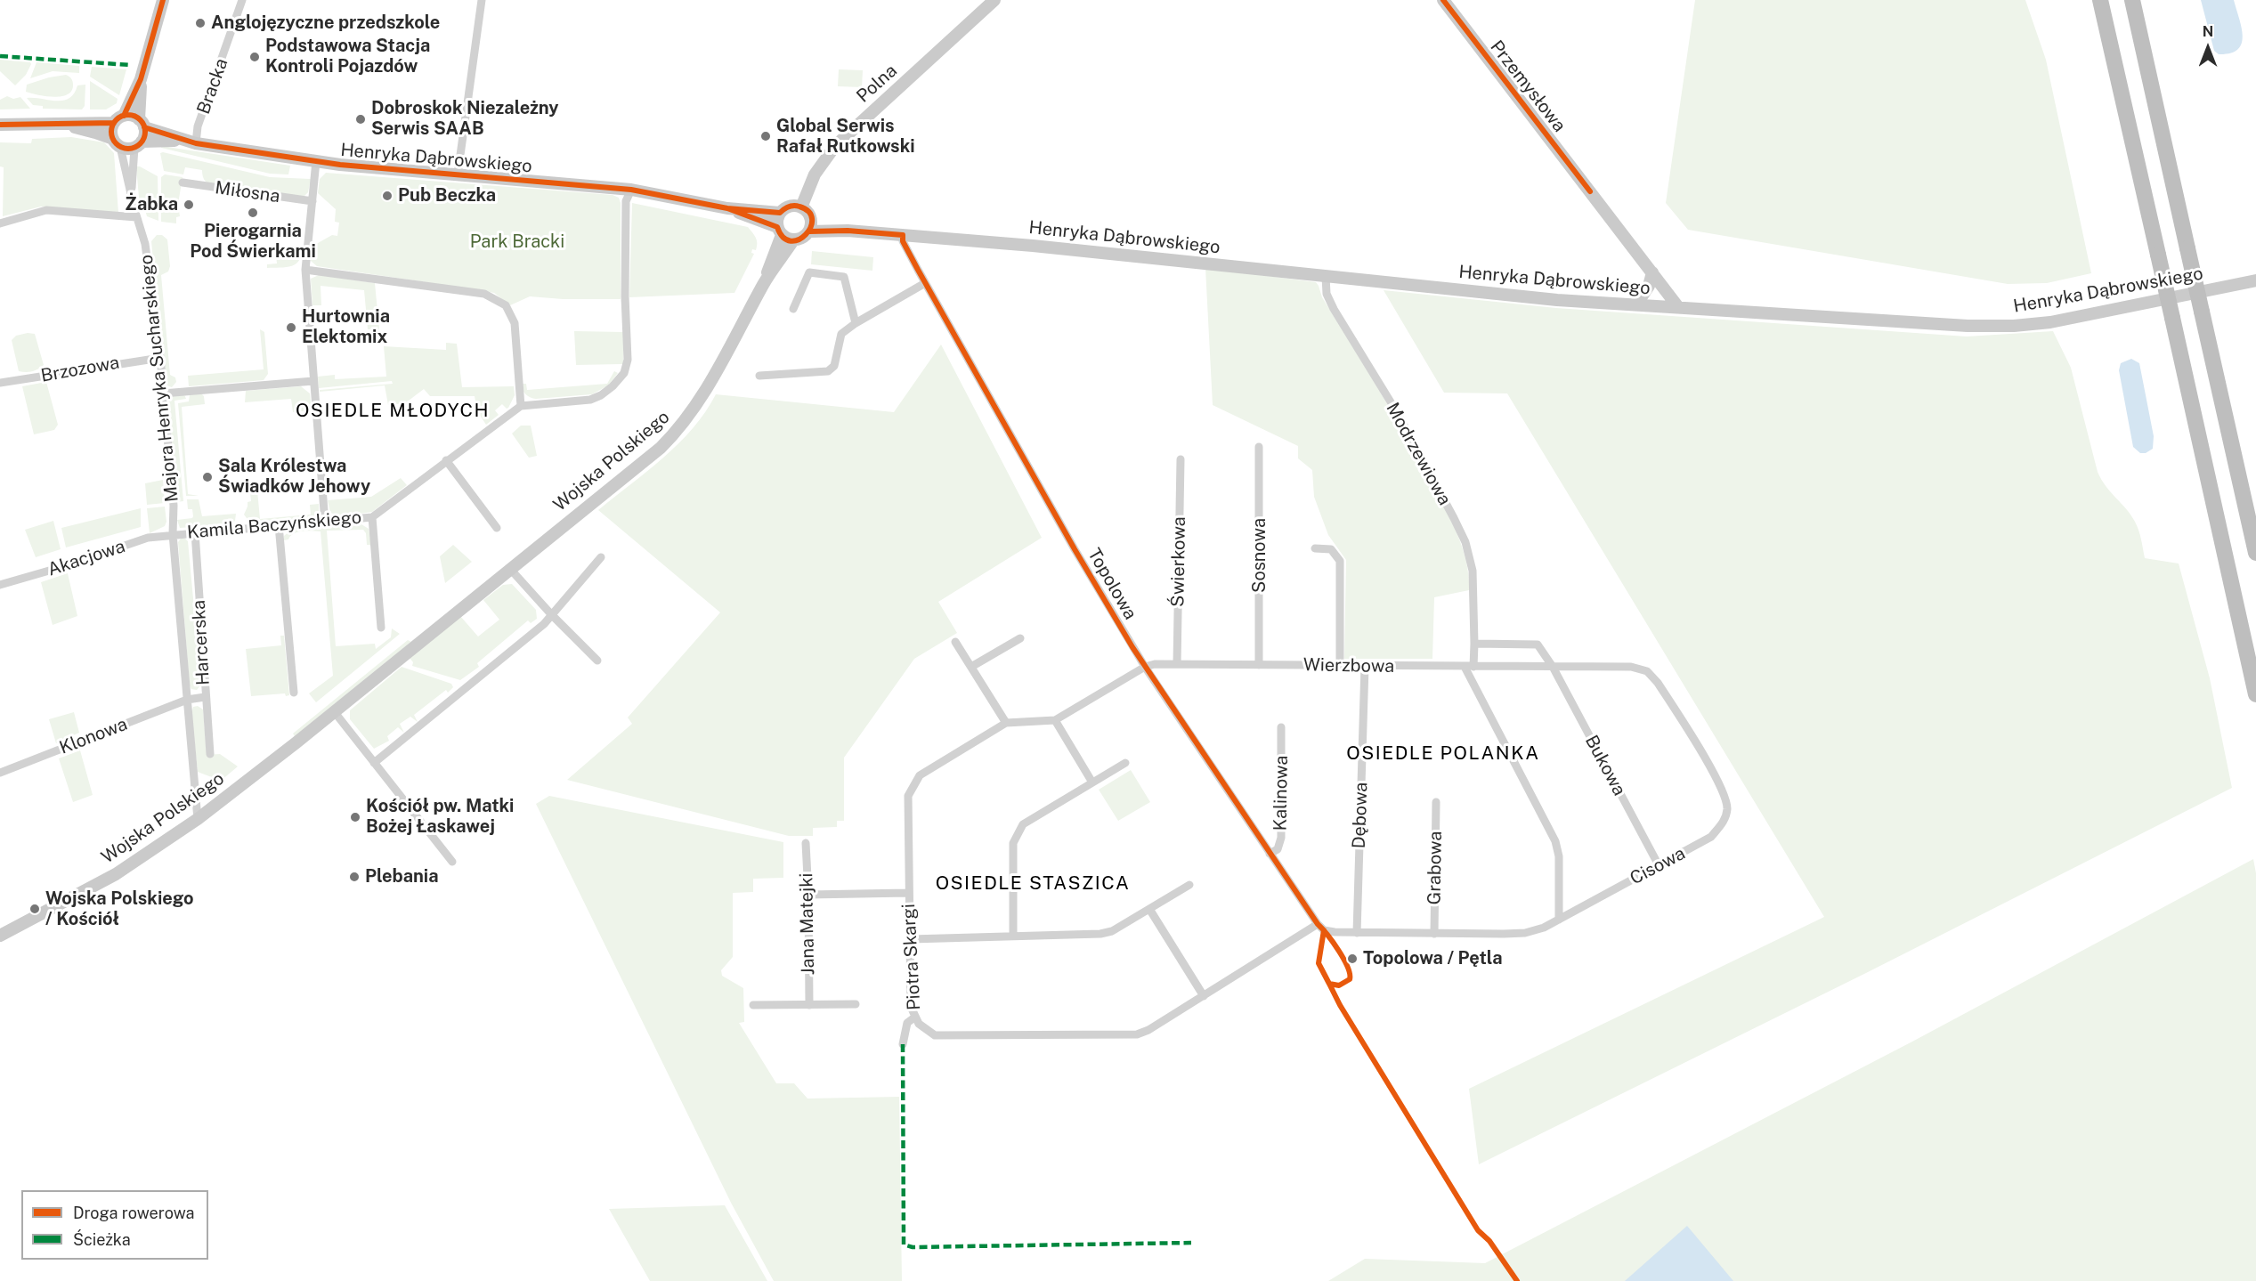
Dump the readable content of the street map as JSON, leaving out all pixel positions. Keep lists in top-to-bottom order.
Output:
{
  "streets": {
    "street": [
      "Polna",
      "Bracka",
      "Przemysłowa",
      "Henryka Dąbrowskiego",
      "Miłosna",
      "Brzozowa",
      "Majora Henryka Sucharskiego",
      "Modrzewiowa",
      "Wojska Polskiego",
      "Kamila Baczyńskiego",
      "Sosnowa",
      "Akacjowa",
      "Świerkowa",
      "Topolowa",
      "Harcerska",
      "Wierzbowa",
      "Klonowa",
      "Bukowa",
      "Kalinowa",
      "Dębowa",
      "Cisowa",
      "Grabowa",
      "Jana Matejki",
      "Piotra Skargi"
    ]
  },
  "crossings": [
    ["Polna", "Henryka Dąbrowskiego"],
    ["Polna", "Wojska Polskiego"],
    ["Bracka", "Henryka Dąbrowskiego"],
    ["Przemysłowa", "Henryka Dąbrowskiego"],
    ["Henryka Dąbrowskiego", "Majora Henryka Sucharskiego"],
    ["Henryka Dąbrowskiego", "Modrzewiowa"],
    ["Henryka Dąbrowskiego", "Wojska Polskiego"],
    ["Henryka Dąbrowskiego", "Topolowa"],
    ["Brzozowa", "Majora Henryka Sucharskiego"],
    ["Majora Henryka Sucharskiego", "Wojska Polskiego"],
    ["Majora Henryka Sucharskiego", "Kamila Baczyńskiego"],
    ["Majora Henryka Sucharskiego", "Akacjowa"],
    ["Majora Henryka Sucharskiego", "Klonowa"],
    ["Modrzewiowa", "Wierzbowa"],
    ["Modrzewiowa", "Bukowa"],
    ["Kamila Baczyńskiego", "Akacjowa"],
    ["Kamila Baczyńskiego", "Harcerska"],
    ["Sosnowa", "Wierzbowa"],
    ["Świerkowa", "Wierzbowa"],
    ["Topolowa", "Wierzbowa"],
    ["Topolowa", "Kalinowa"],
    ["Topolowa", "Cisowa"],
    ["Topolowa", "Piotra Skargi"],
    ["Harcerska", "Klonowa"],
    ["Wierzbowa", "Bukowa"],
    ["Wierzbowa", "Dębowa"],
    ["Wierzbowa", "Cisowa"],
    ["Wierzbowa", "Piotra Skargi"],
    ["Bukowa", "Cisowa"],
    ["Dębowa", "Cisowa"],
    ["Cisowa", "Grabowa"],
    ["Cisowa", "Piotra Skargi"]
  ],
  "districts": ["OSIEDLE MŁODYCH", "OSIEDLE POLANKA", "OSIEDLE STASZICA"],
  "parks": ["Park Bracki"],
  "places": [
    "Anglojęzyczne przedszkole",
    "Podstawowa Stacja Kontroli Pojazdów",
    "Dobroskok Niezależny Serwis SAAB",
    "Global Serwis Rafał Rutkowski",
    "Pub Beczka",
    "Żabka",
    "Pierogarnia Pod Świerkami",
    "Hurtownia Elektomix",
    "Sala Królestwa Świadków Jehowy",
    "Kościół pw. Matki Bożej Łaskawej",
    "Plebania",
    "Wojska Polskiego / Kościół",
    "Topolowa / Pętla"
  ],
  "legend": ["Droga rowerowa", "Ścieżka"],
  "north": "top"
}
